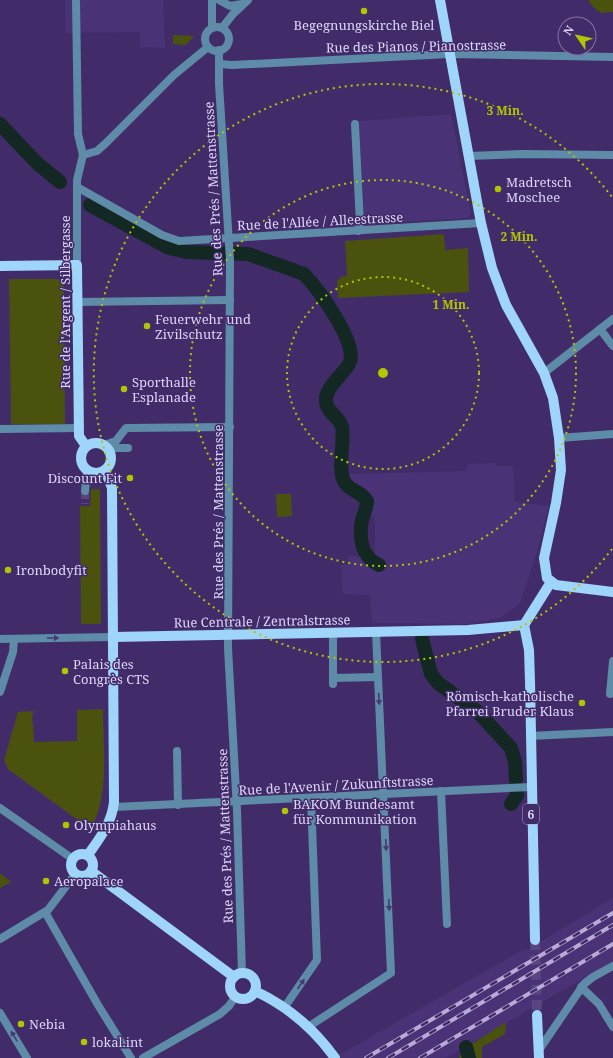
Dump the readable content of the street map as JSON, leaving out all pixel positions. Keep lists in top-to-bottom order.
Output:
{
  "streets": {
    "main road": ["Rue de l'Argent / Silbergasse", "Rue Centrale / Zentralstrasse", "6"],
    "street": [
      "Rue des Pianos / Pianostrasse",
      "Rue des Prés / Mattenstrasse",
      "Rue de l'Allée / Alleestrasse",
      "Rue de l'Avenir / Zukunftstrasse"
    ]
  },
  "crossings": [
    ["Rue des Pianos / Pianostrasse", "Rue des Prés / Mattenstrasse"],
    ["Rue des Prés / Mattenstrasse", "Rue de l'Allée / Alleestrasse"],
    ["Rue des Prés / Mattenstrasse", "Rue Centrale / Zentralstrasse"],
    ["Rue des Prés / Mattenstrasse", "Rue de l'Avenir / Zukunftstrasse"],
    ["Rue de l'Allée / Alleestrasse", "Rue de l'Argent / Silbergasse"],
    ["Rue Centrale / Zentralstrasse", "6"],
    ["Rue de l'Avenir / Zukunftstrasse", "6"]
  ],
  "places": [
    "Begegnungskirche Biel",
    "Madretsch Moschee",
    "Feuerwehr und Zivilschutz",
    "Sporthalle Esplanade",
    "Discount Fit",
    "Ironbodyfit",
    "Palais des Congrès CTS",
    "Römisch-katholische Pfarrei Bruder Klaus",
    "BAKOM Bundesamt für Kommunikation",
    "Olympiahaus",
    "Aeropalace",
    "Nebia",
    "lokal.int"
  ],
  "north": "top left",
  "rings": ["3 Min.", "2 Min.", "1 Min."]
}
